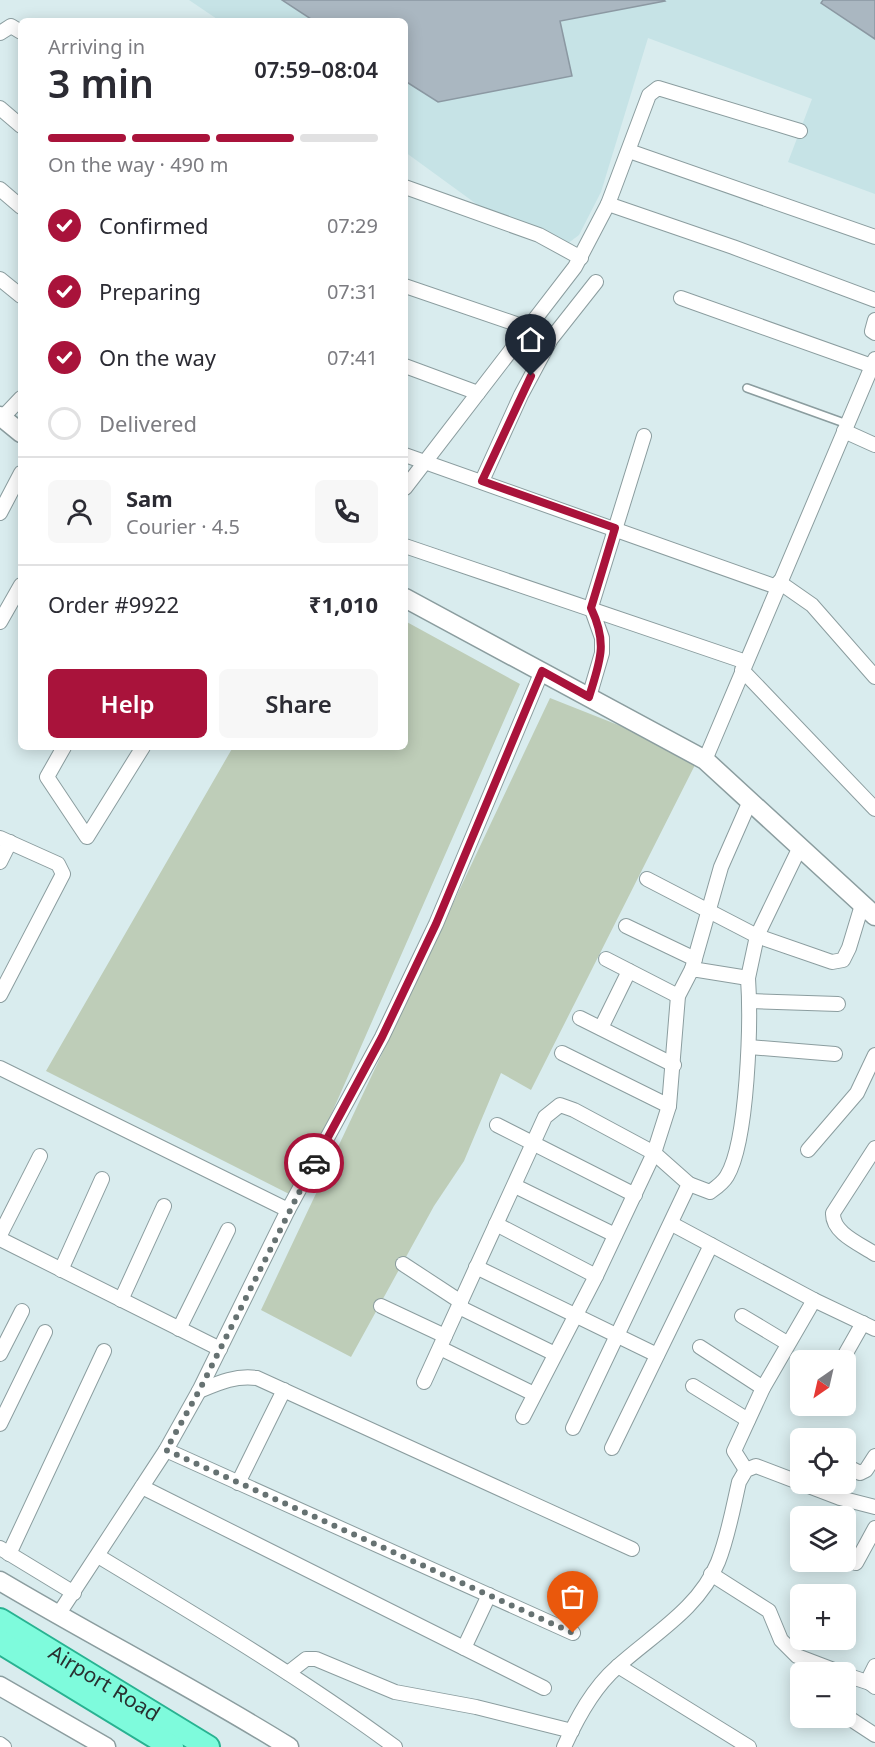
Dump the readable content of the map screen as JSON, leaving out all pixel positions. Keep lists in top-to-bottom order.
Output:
{
  "streets": {
    "main road": ["Airport Road"]
  },
  "north": "bottom left",
  "page": {
    "heading": ["3 min", "Arriving in", "07:59–08:04"],
    "panel": [
      "Sam",
      "Courier · 4.5",
      "Order #9922",
      "₹1,010"
    ],
    "bar": "On the way · 490 m",
    "list": [
      ["Confirmed", "07:29"],
      ["Preparing", "07:31"],
      ["On the way", "07:41"],
      "Delivered"
    ],
    "buttons": ["Help", "Share"],
    "map_buttons": ["+", "−"]
  }
}
